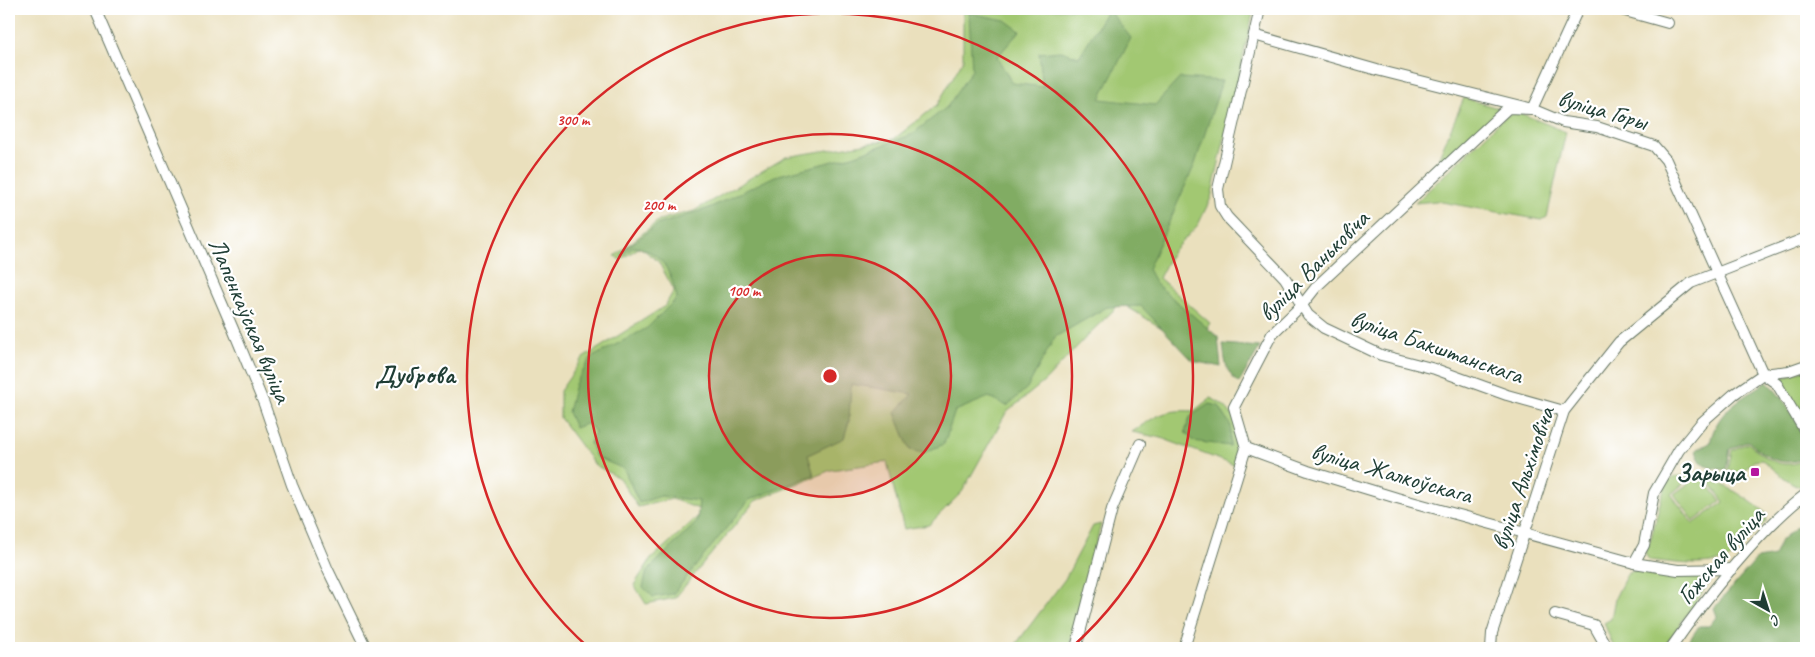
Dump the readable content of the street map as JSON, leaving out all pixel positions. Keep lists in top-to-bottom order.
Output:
{
  "streets": {
    "street": [
      "вуліца Горы",
      "вуліца Ваньковіча",
      "Лапенкаўская вуліца",
      "вуліца Бакштанскага",
      "вуліца Жалкоўскага",
      "вуліца Альхімовіча",
      "Гожская вуліца"
    ]
  },
  "crossings": [
    ["вуліца Горы", "вуліца Ваньковіча"],
    ["вуліца Горы", "вуліца Бакштанскага"],
    ["вуліца Горы", "вуліца Альхімовіча"],
    ["вуліца Ваньковіча", "вуліца Бакштанскага"],
    ["вуліца Ваньковіча", "вуліца Жалкоўскага"],
    ["вуліца Бакштанскага", "вуліца Альхімовіча"],
    ["вуліца Жалкоўскага", "вуліца Альхімовіча"],
    ["вуліца Жалкоўскага", "Гожская вуліца"]
  ],
  "districts": ["Дуброва"],
  "places": {
    "transit": ["Зарыца"]
  },
  "north": "bottom right",
  "rings": ["300 m", "200 m", "100 m"]
}
